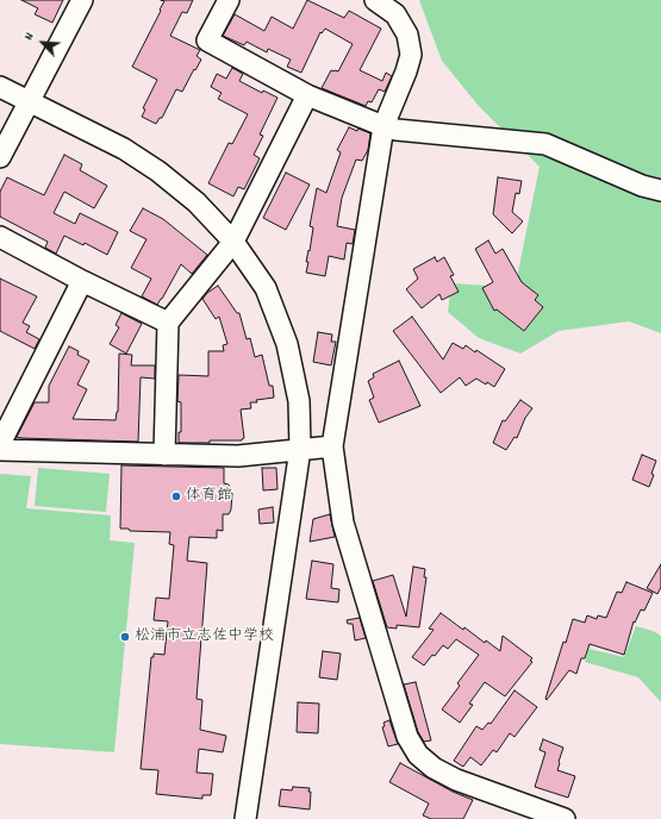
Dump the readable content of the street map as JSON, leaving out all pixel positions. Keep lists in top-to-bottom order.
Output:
{
  "places": ["体育館", "松浦市立志佐中学校"],
  "north": "top left"
}
